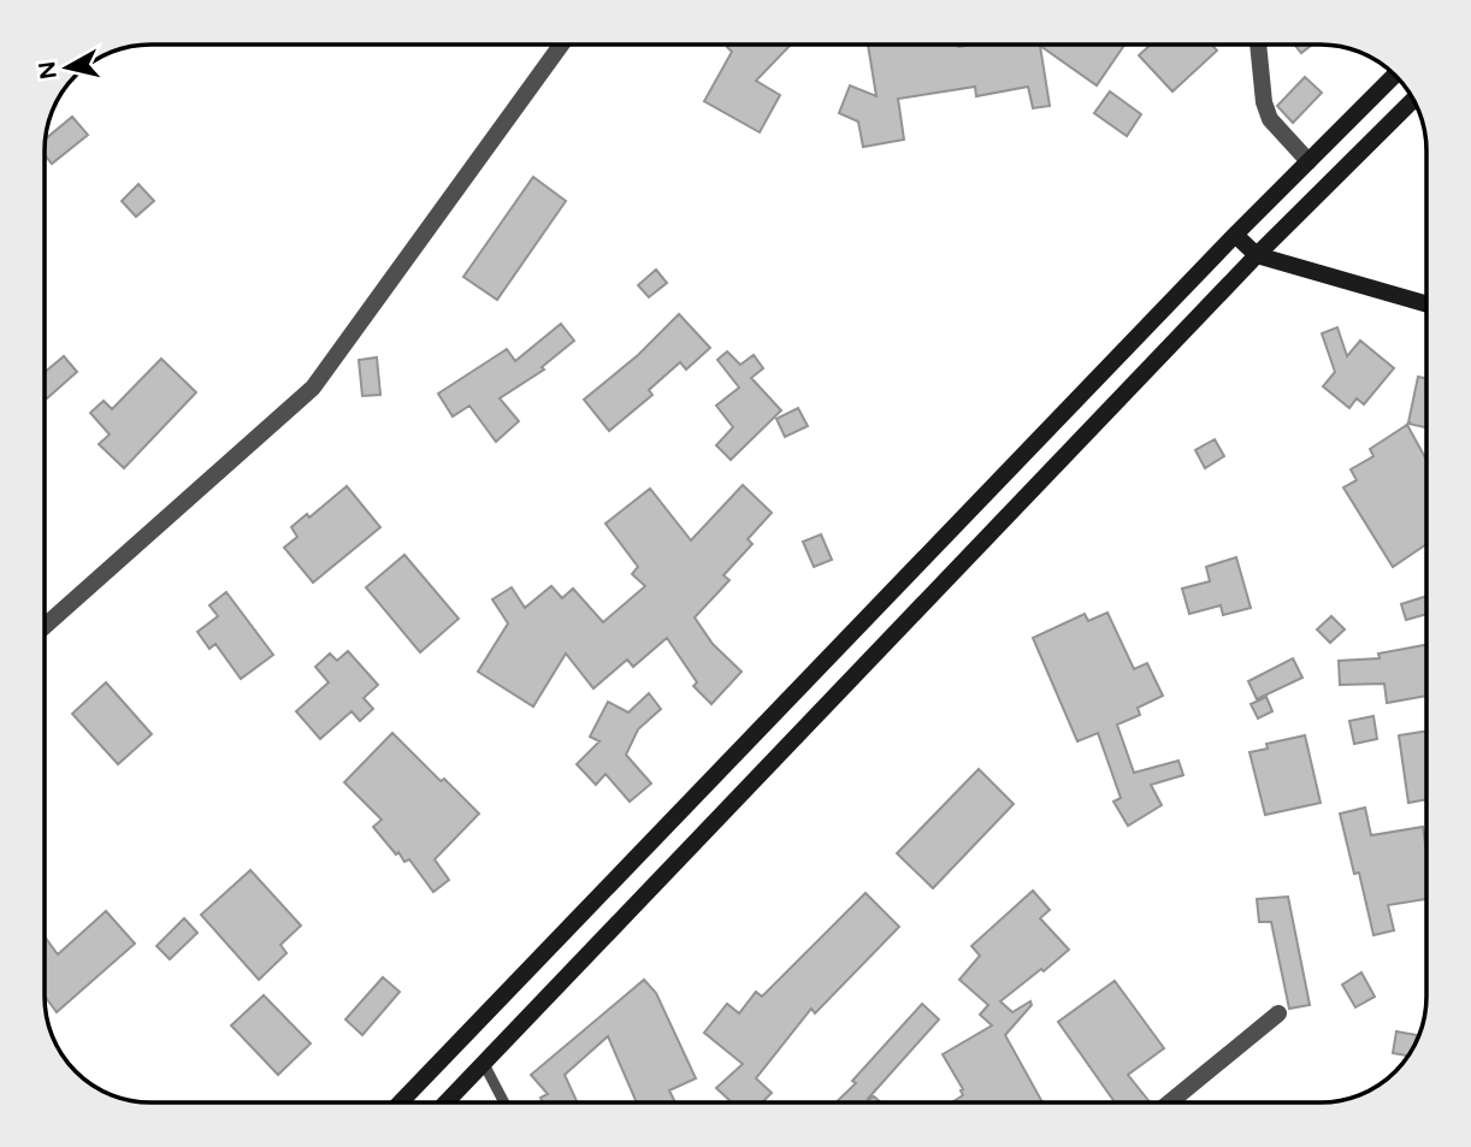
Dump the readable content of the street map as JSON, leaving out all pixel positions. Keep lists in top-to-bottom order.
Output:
{
  "north": "left"
}
